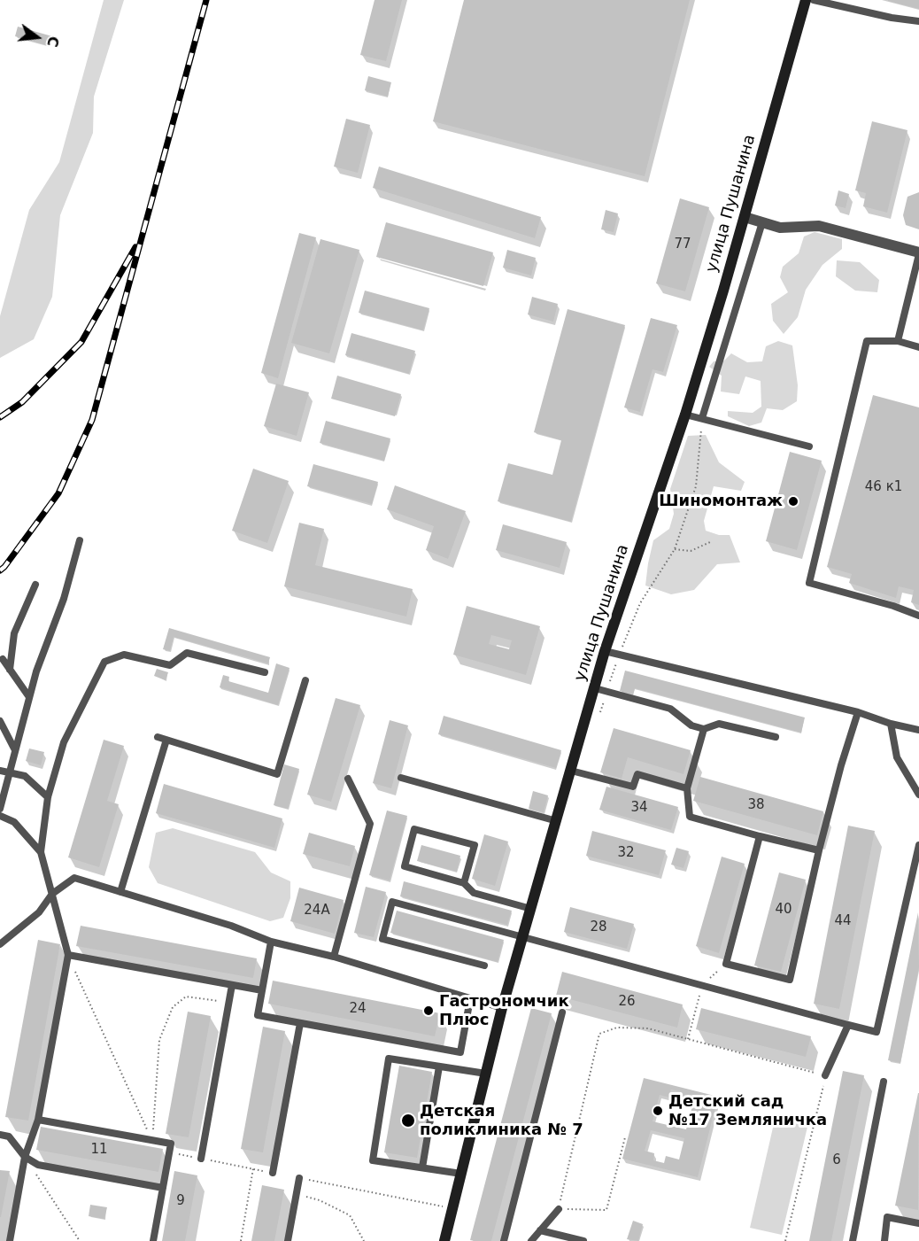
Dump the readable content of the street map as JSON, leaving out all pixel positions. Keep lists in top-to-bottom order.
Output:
{
  "streets": {
    "street": ["улица Пушанина"]
  },
  "places": [
    "Шиномонтаж",
    "Гастрономчик Плюс",
    "Детский сад №17 Земляничка",
    "Детская поликлиника № 7"
  ],
  "house_numbers": [
    "77",
    "46 к1",
    "38",
    "34",
    "32",
    "40",
    "24А",
    "44",
    "28",
    "26",
    "24",
    "11",
    "6",
    "9"
  ],
  "north": "right"
}
